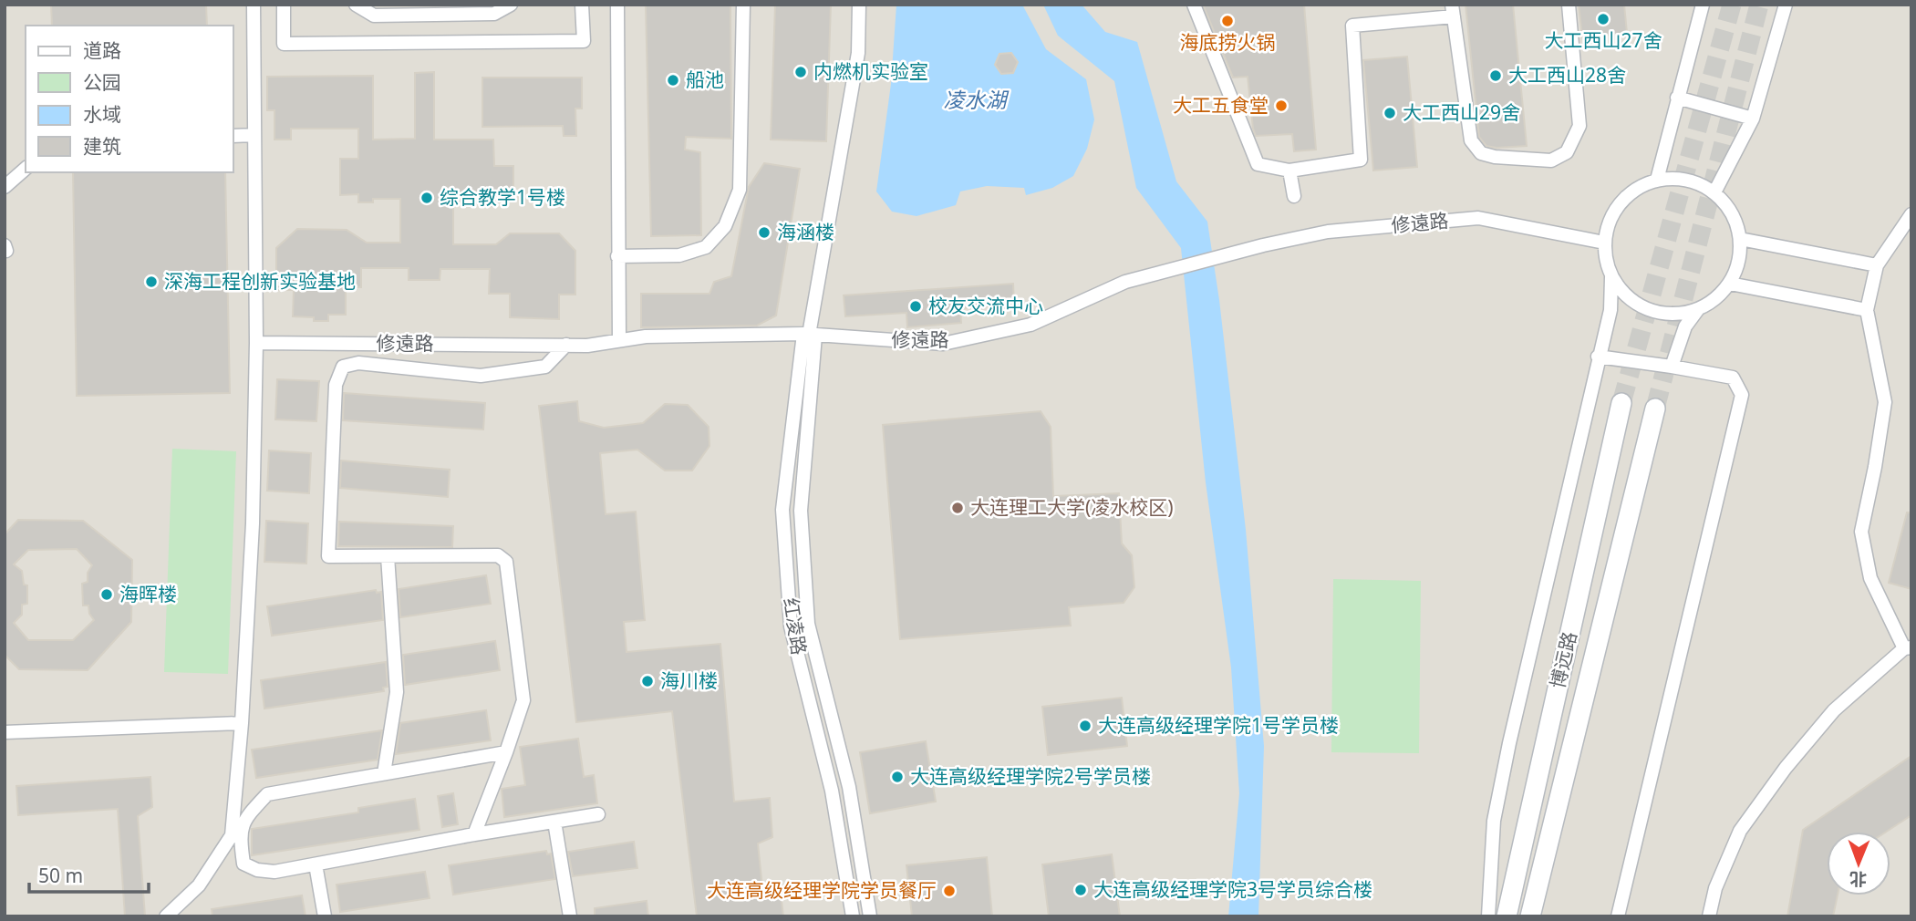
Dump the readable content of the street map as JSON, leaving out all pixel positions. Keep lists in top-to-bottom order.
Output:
{
  "streets": {
    "main road": ["博远路"],
    "street": ["修遠路", "红凌路"]
  },
  "crossings": [
    ["修遠路", "红凌路"]
  ],
  "water": ["凌水湖"],
  "places": [
    "大工西山27舍",
    "海底捞火锅",
    "内燃机实验室",
    "大工西山28舍",
    "船池",
    "大工五食堂",
    "大工西山29舍",
    "综合教学1号楼",
    "海涵楼",
    "深海工程创新实验基地",
    "校友交流中心",
    "大连理工大学(凌水校区)",
    "海晖楼",
    "海川楼",
    "大连高级经理学院1号学员楼",
    "大连高级经理学院2号学员楼",
    "大连高级经理学院3号学员综合楼",
    "大连高级经理学院学员餐厅"
  ],
  "legend": [
    "道路",
    "公园",
    "水域",
    "建筑"
  ],
  "scale_bar": "50 m",
  "north": "bottom"
}
